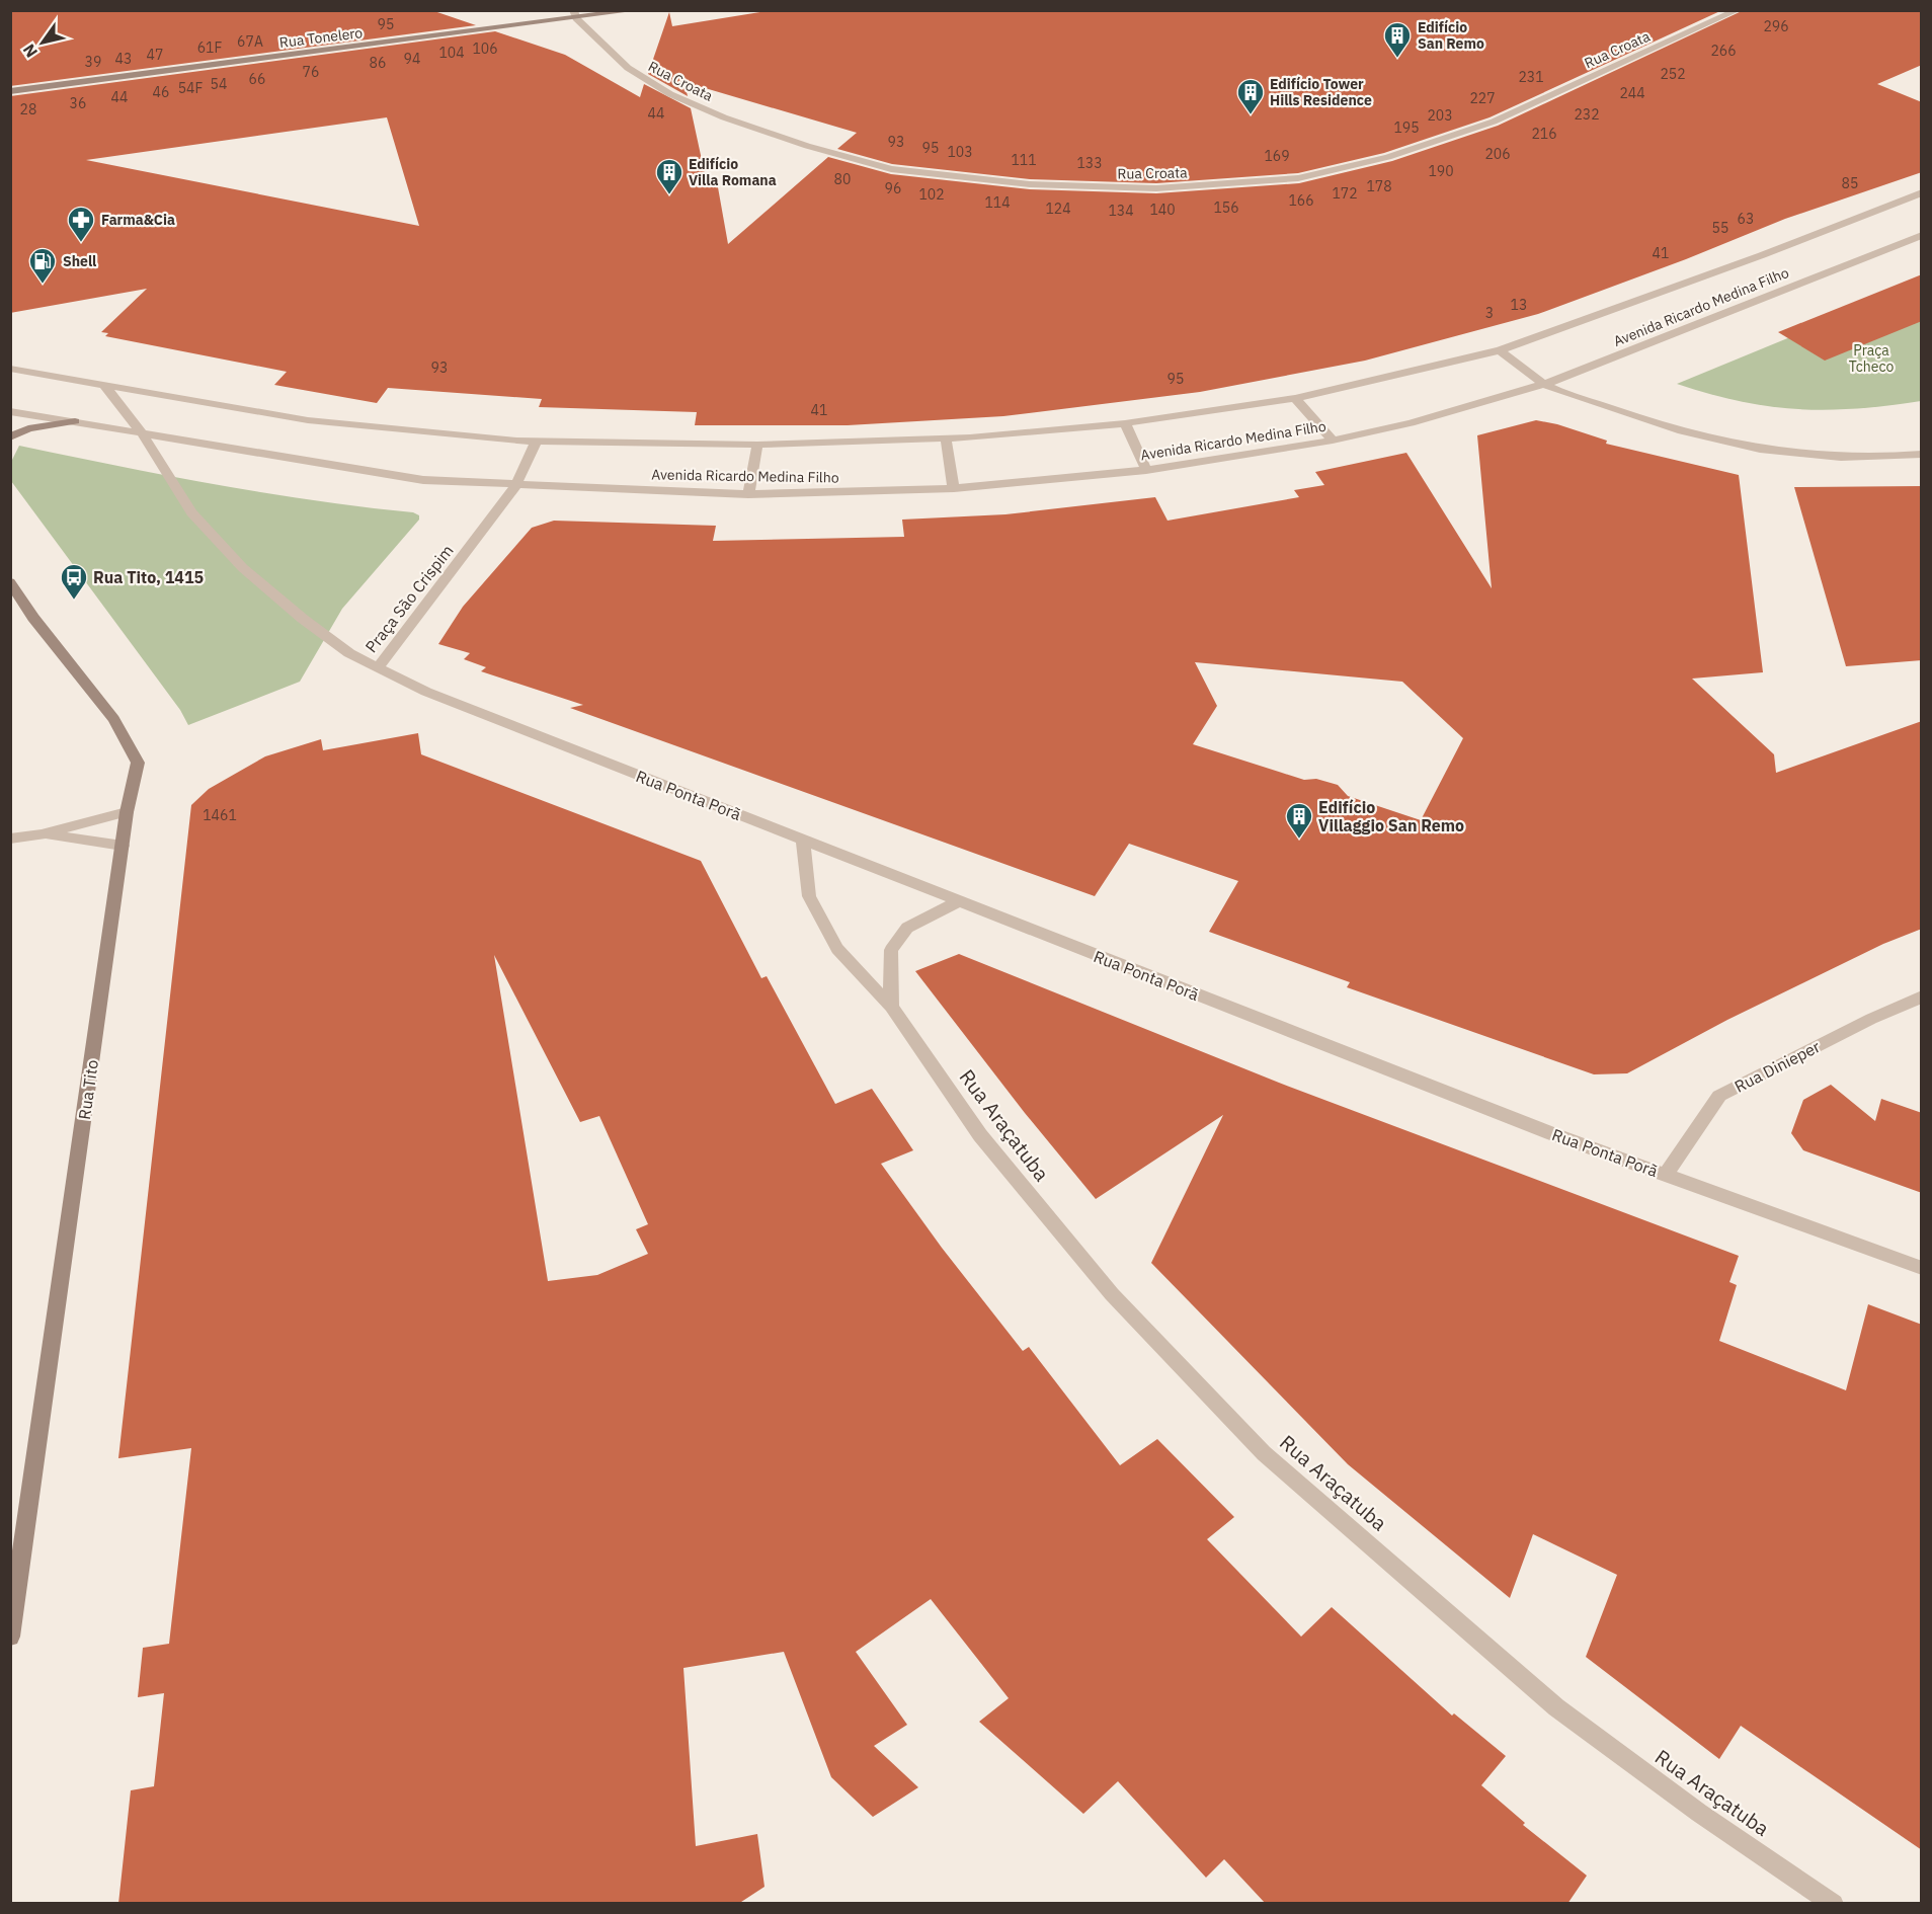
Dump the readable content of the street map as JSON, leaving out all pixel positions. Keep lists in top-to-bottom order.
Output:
{
  "streets": {
    "main road": ["Rua Tonelero", "Rua Tito"],
    "street": [
      "Rua Croata",
      "Avenida Ricardo Medina Filho",
      "Praça São Crispim",
      "Rua Ponta Porã",
      "Rua Dinieper",
      "Rua Araçatuba"
    ]
  },
  "crossings": [
    ["Rua Tonelero", "Rua Croata"],
    ["Avenida Ricardo Medina Filho", "Praça São Crispim"],
    ["Praça São Crispim", "Rua Ponta Porã"],
    ["Rua Ponta Porã", "Rua Dinieper"],
    ["Rua Ponta Porã", "Rua Araçatuba"]
  ],
  "parks": ["Praça Tcheco"],
  "places": {
    "building": [
      "Edifício San Remo",
      "Edifício Tower Hills Residence",
      "Edifício Villa Romana",
      "Edifício Villaggio San Remo"
    ],
    "pharmacy": ["Farma&Cia"],
    "fuel station": ["Shell"],
    "bus stop": ["Rua Tito, 1415"]
  },
  "house_numbers": [
    "95",
    "296",
    "67A",
    "61F",
    "106",
    "266",
    "104",
    "47",
    "43",
    "94",
    "39",
    "86",
    "76",
    "252",
    "231",
    "66",
    "54",
    "54F",
    "46",
    "244",
    "44",
    "227",
    "36",
    "28",
    "44",
    "232",
    "203",
    "195",
    "216",
    "93",
    "95",
    "103",
    "206",
    "169",
    "111",
    "133",
    "190",
    "80",
    "85",
    "178",
    "96",
    "172",
    "102",
    "166",
    "114",
    "156",
    "124",
    "140",
    "134",
    "63",
    "55",
    "41",
    "13",
    "3",
    "93",
    "95",
    "41",
    "1461"
  ],
  "north": "bottom left"
}
